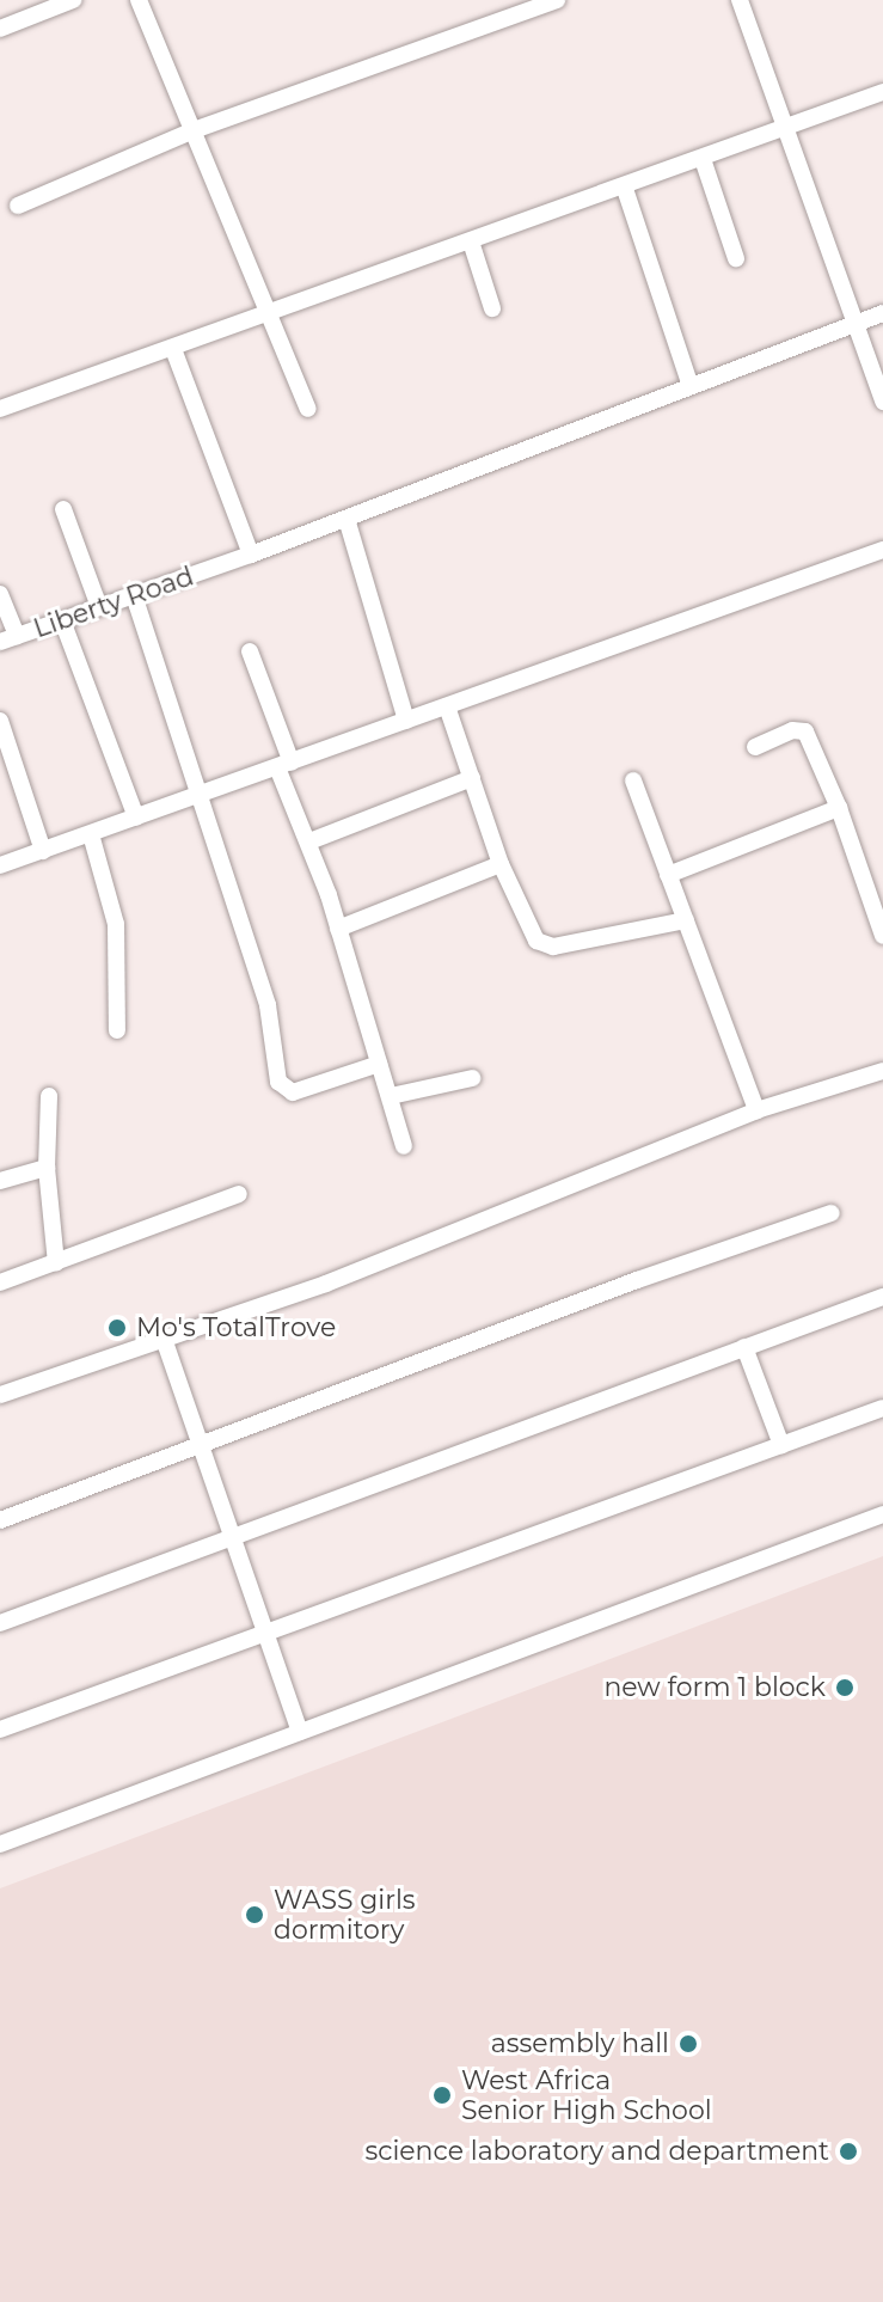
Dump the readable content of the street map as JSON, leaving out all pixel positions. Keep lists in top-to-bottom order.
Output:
{
  "streets": {
    "street": ["Liberty Road"]
  },
  "places": [
    "Mo's TotalTrove",
    "new form 1 block",
    "WASS girls dormitory",
    "assembly hall",
    "West Africa Senior High School",
    "science laboratory and department"
  ]
}
